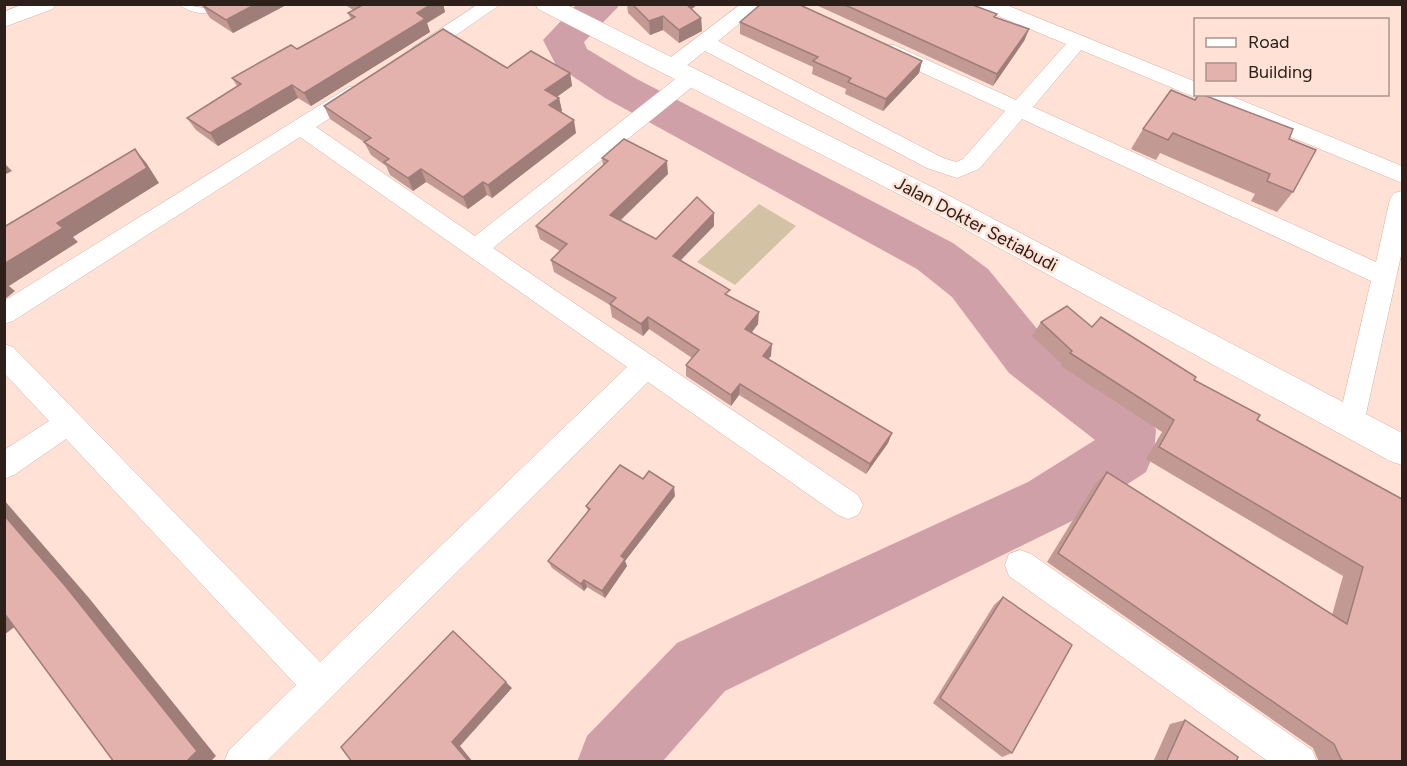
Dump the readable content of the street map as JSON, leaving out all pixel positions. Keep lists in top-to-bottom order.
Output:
{
  "streets": {
    "main road": ["Jalan Dokter Setiabudi"]
  },
  "legend": ["Road", "Building"]
}
